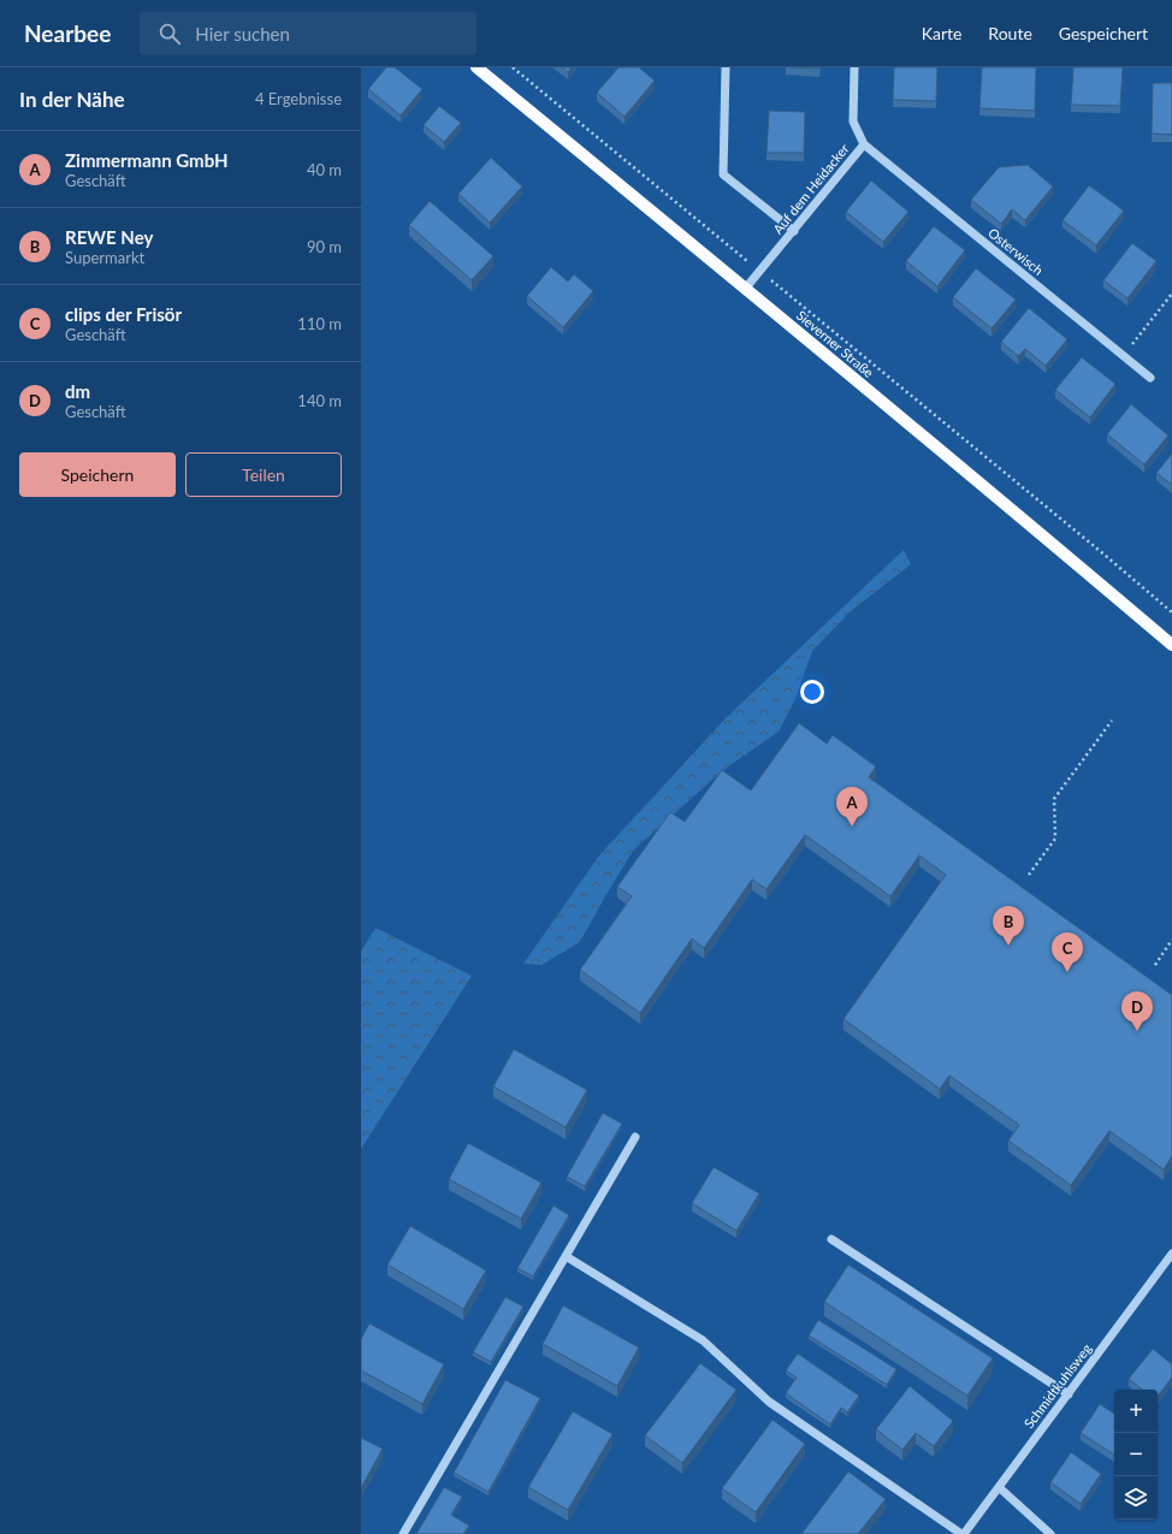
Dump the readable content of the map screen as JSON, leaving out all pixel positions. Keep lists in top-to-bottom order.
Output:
{
  "streets": {
    "main road": ["Sieverner Straße"],
    "street": ["Auf dem Heidacker", "Osterwisch", "Schmidtkuhlsweg"]
  },
  "crossings": [
    ["Auf dem Heidacker", "Osterwisch"],
    ["Auf dem Heidacker", "Sieverner Straße"]
  ],
  "page": {
    "header": "Nearbee",
    "search": "Hier suchen",
    "nav": ["Karte", "Route", "Gespeichert"],
    "heading": ["In der Nähe", "4 Ergebnisse"],
    "list": [
      {
        "mark": "A",
        "name": "Zimmermann GmbH",
        "note": "Geschäft",
        "value": "40 m"
      },
      {
        "mark": "B",
        "name": "REWE Ney",
        "note": "Supermarkt",
        "value": "90 m"
      },
      {
        "mark": "C",
        "name": "clips der Frisör",
        "note": "Geschäft",
        "value": "110 m"
      },
      {
        "mark": "D",
        "name": "dm",
        "note": "Geschäft",
        "value": "140 m"
      }
    ],
    "buttons": ["Speichern", "Teilen"],
    "pins": [
      "A",
      "B",
      "C",
      "D"
    ],
    "map_buttons": ["+", "−"]
  }
}
